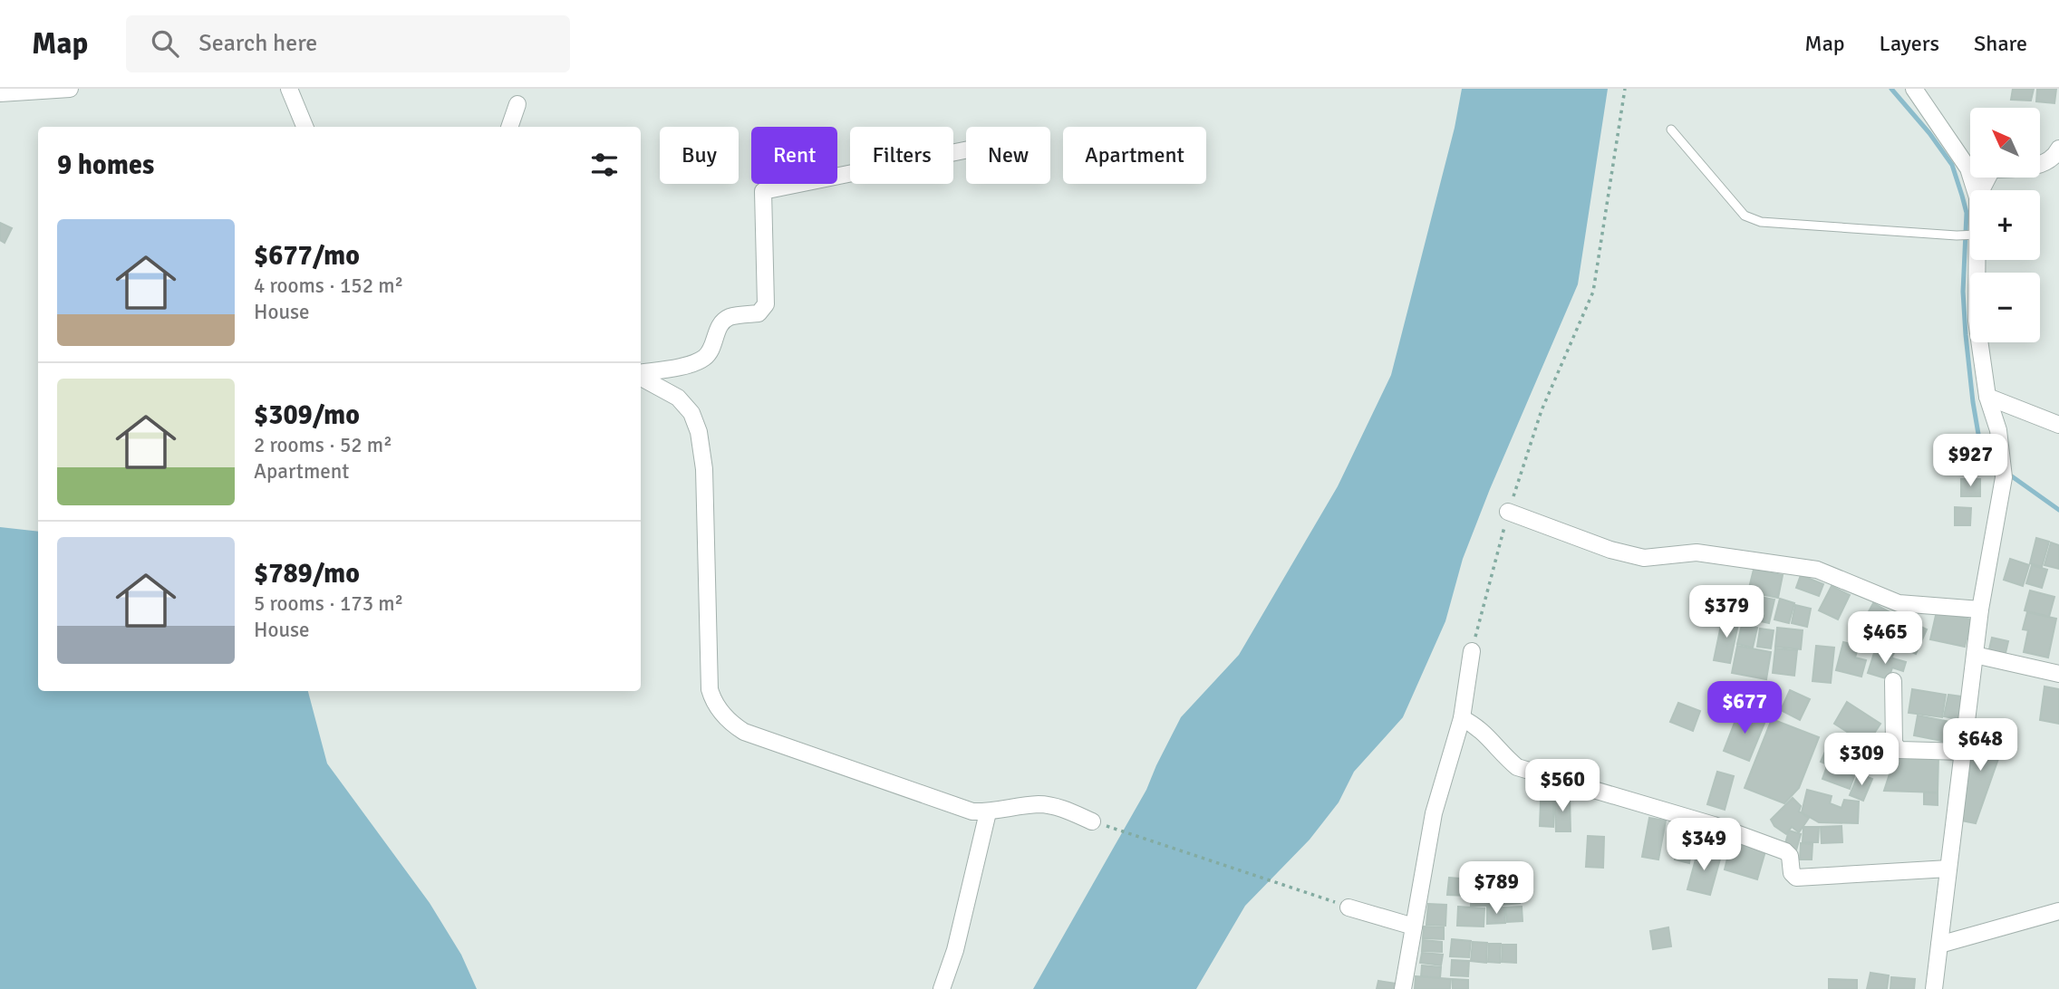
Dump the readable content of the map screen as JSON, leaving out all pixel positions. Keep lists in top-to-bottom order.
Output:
{
  "north": "top left",
  "page": {
    "header": "Map",
    "search": "Search here",
    "nav": ["Map", "Layers", "Share"],
    "map_buttons": ["+", "−"],
    "chip": [
      "Buy",
      "Rent",
      "Filters",
      "New",
      "Apartment"
    ],
    "heading": "9 homes",
    "list": [
      {
        "name": "$677/mo",
        "note": "4 rooms · 152 m² · House"
      },
      {
        "name": "$309/mo",
        "note": "2 rooms · 52 m² · Apartment"
      },
      {
        "name": "$789/mo",
        "note": "5 rooms · 173 m² · House"
      }
    ],
    "price": [
      "$927",
      "$379",
      "$465",
      "$677",
      "$648",
      "$309",
      "$560",
      "$349",
      "$789"
    ]
  }
}
